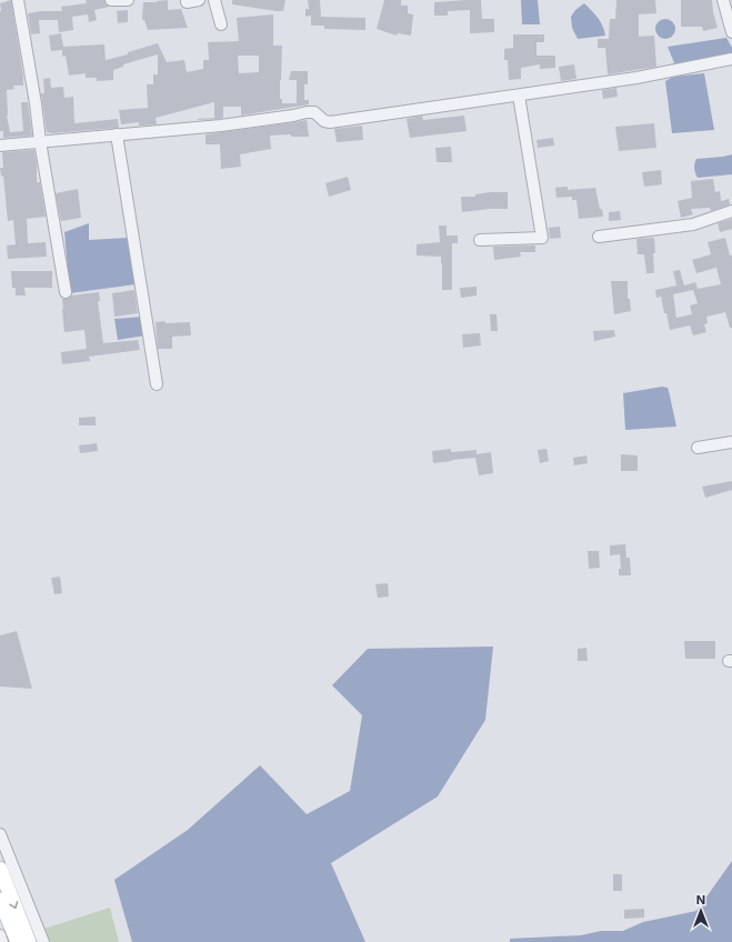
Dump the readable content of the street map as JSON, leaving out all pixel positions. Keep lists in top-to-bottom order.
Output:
{
  "north": "top"
}
